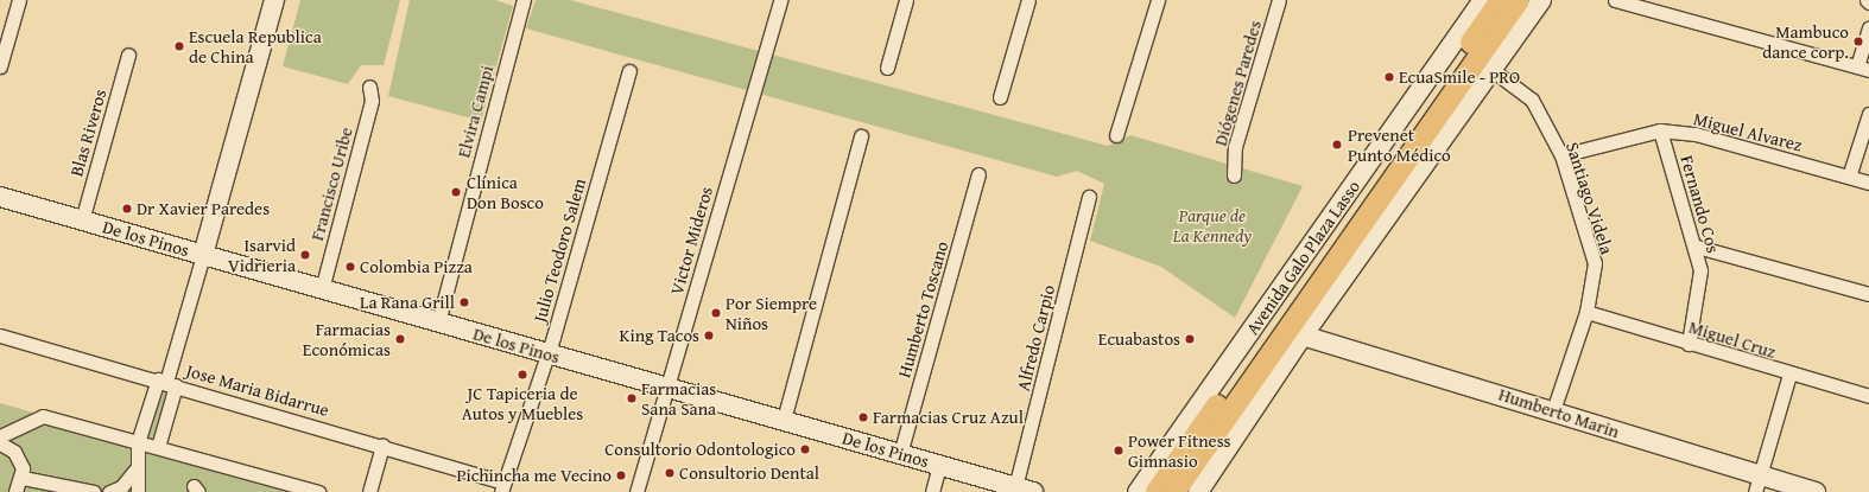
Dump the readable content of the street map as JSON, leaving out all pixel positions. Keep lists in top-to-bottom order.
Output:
{
  "streets": {
    "main road": ["Avenida Galo Plaza Lasso"],
    "street": [
      "Diógenes Paredes",
      "Elvira Campi",
      "Miguel Alvarez",
      "Blas Riveros",
      "Francisco Uribe",
      "Santiago Videla",
      "Fernando Cos",
      "De los Pinos",
      "Victor Mideros",
      "Julio Teodoro Salem",
      "Humberto Toscano",
      "Alfredo Carpio",
      "Miguel Cruz",
      "Jose Maria Bidarrue",
      "Humberto Marin"
    ]
  },
  "crossings": [
    ["Elvira Campi", "De los Pinos"],
    ["Miguel Alvarez", "Santiago Videla"],
    ["Miguel Alvarez", "Fernando Cos"],
    ["Blas Riveros", "De los Pinos"],
    ["Francisco Uribe", "De los Pinos"],
    ["Santiago Videla", "Miguel Cruz"],
    ["Santiago Videla", "Humberto Marin"],
    ["Fernando Cos", "Miguel Cruz"],
    ["De los Pinos", "Victor Mideros"],
    ["De los Pinos", "Julio Teodoro Salem"],
    ["De los Pinos", "Humberto Toscano"],
    ["De los Pinos", "Alfredo Carpio"],
    ["Julio Teodoro Salem", "Jose Maria Bidarrue"]
  ],
  "parks": ["Parque de La Kennedy"],
  "places": [
    "Mambuco dance corp.",
    "Escuela Republica de China",
    "EcuaSmile - PRO",
    "Prevenet Punto Médico",
    "Clínica Don Bosco",
    "Dr Xavier Paredes",
    "Isarvid Vidrieria",
    "Colombia Pizza",
    "La Rana Grill",
    "Por Siempre Niños",
    "King Tacos",
    "Farmacias Económicas",
    "Ecuabastos",
    "JC Tapiceria de Autos y Muebles",
    "Farmacias Sana Sana",
    "Farmacias Cruz Azul",
    "Consultorio Odontologico",
    "Power Fitness Gimnasio",
    "Consultorio Dental",
    "Pichincha me Vecino"
  ]
}
